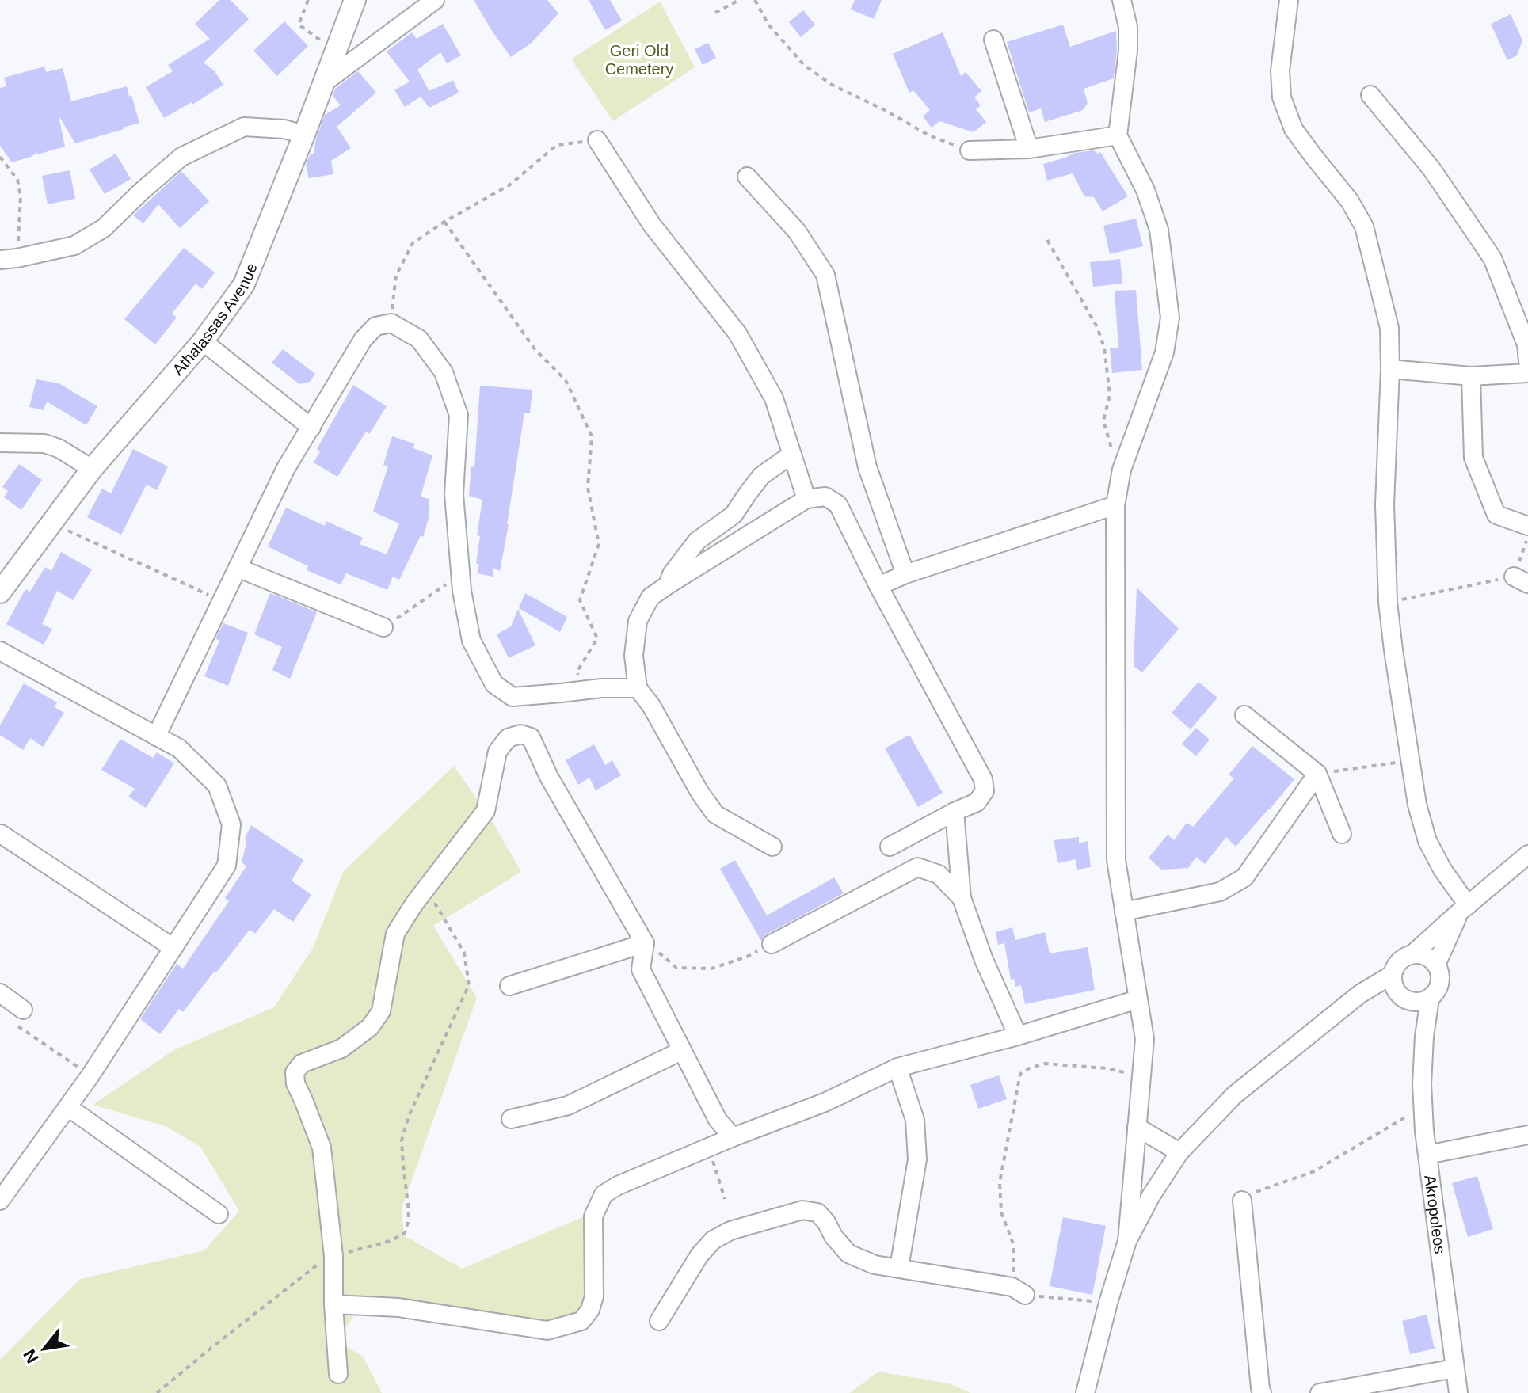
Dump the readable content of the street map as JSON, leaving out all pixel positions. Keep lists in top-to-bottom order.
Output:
{
  "streets": {
    "main road": ["Athalassas Avenue"],
    "street": ["Akropoleos"]
  },
  "parks": ["Geri Old Cemetery"],
  "north": "bottom left"
}
